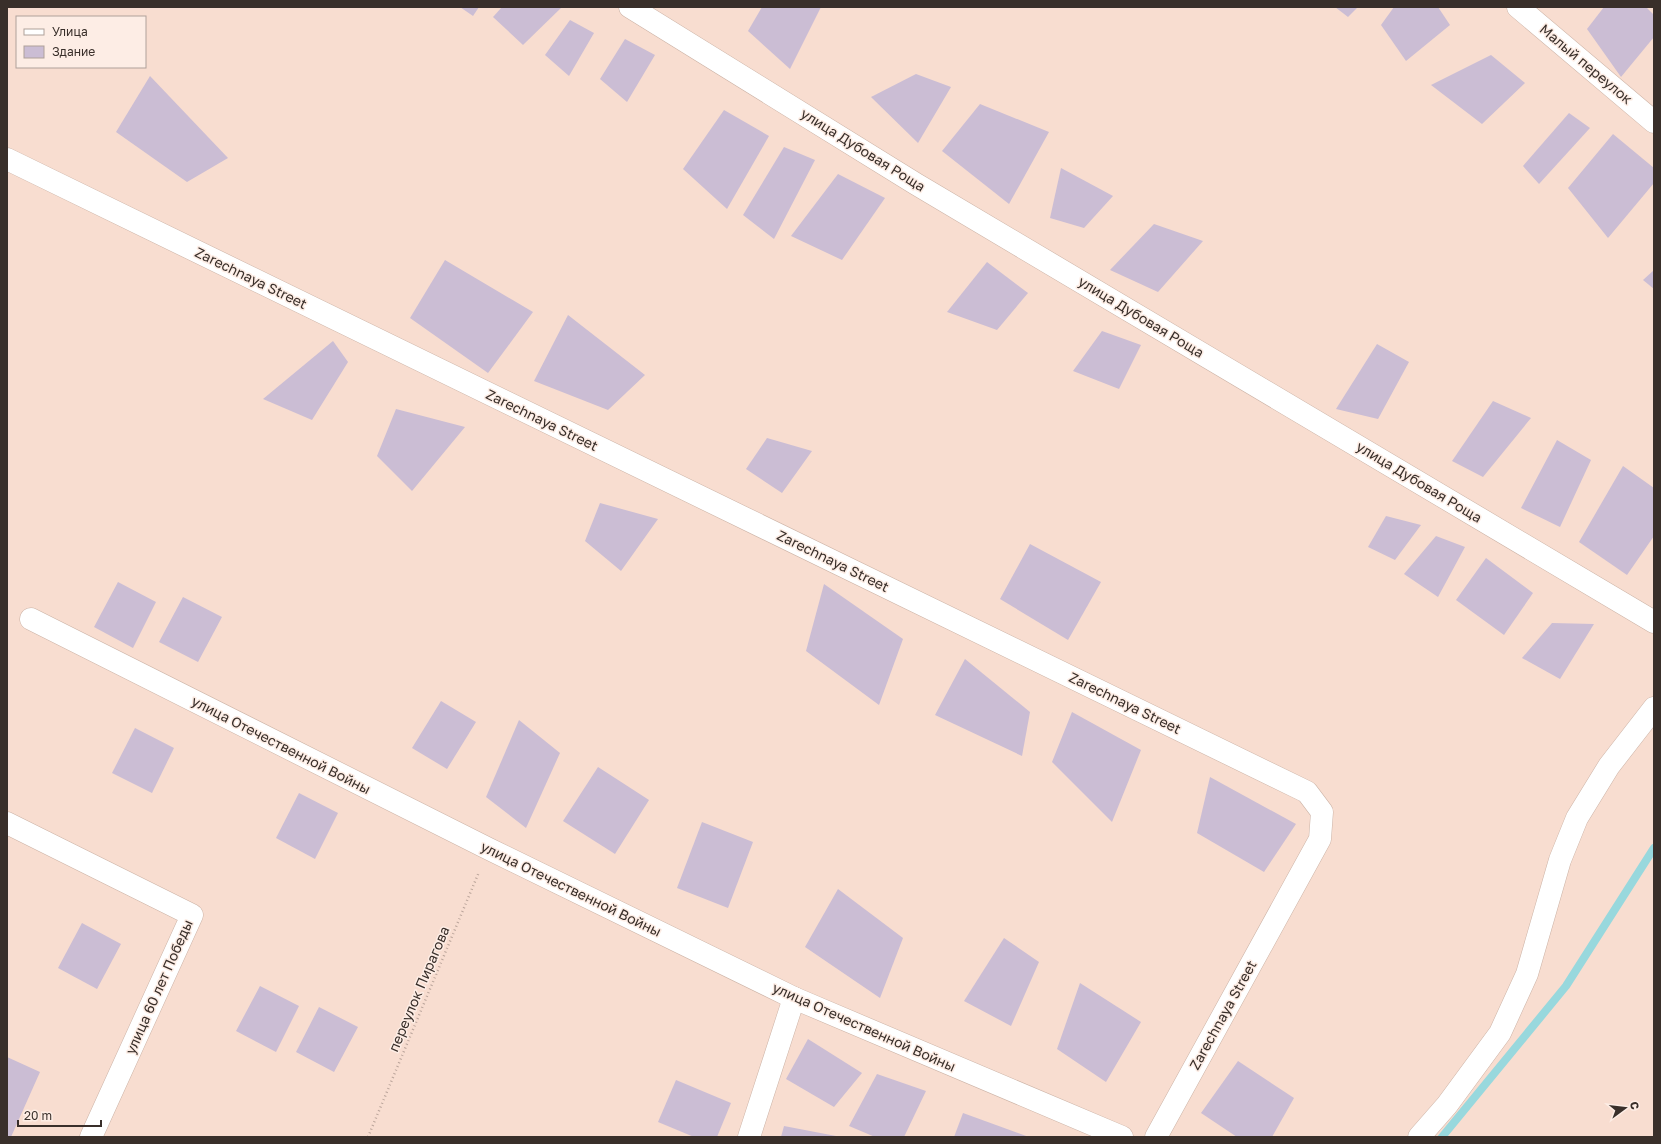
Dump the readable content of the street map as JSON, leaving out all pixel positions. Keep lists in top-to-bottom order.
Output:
{
  "streets": {
    "street": [
      "Малый переулок",
      "улица Дубовая Роща",
      "Zarechnaya Street",
      "улица Отечественной Войны",
      "улица 60 лет Победы"
    ],
    "path": ["переулок Пирагова"]
  },
  "crossings": [
    ["улица Отечественной Войны", "переулок Пирагова"]
  ],
  "legend": ["Улица", "Здание"],
  "scale_bar": "20 m",
  "north": "right"
}
